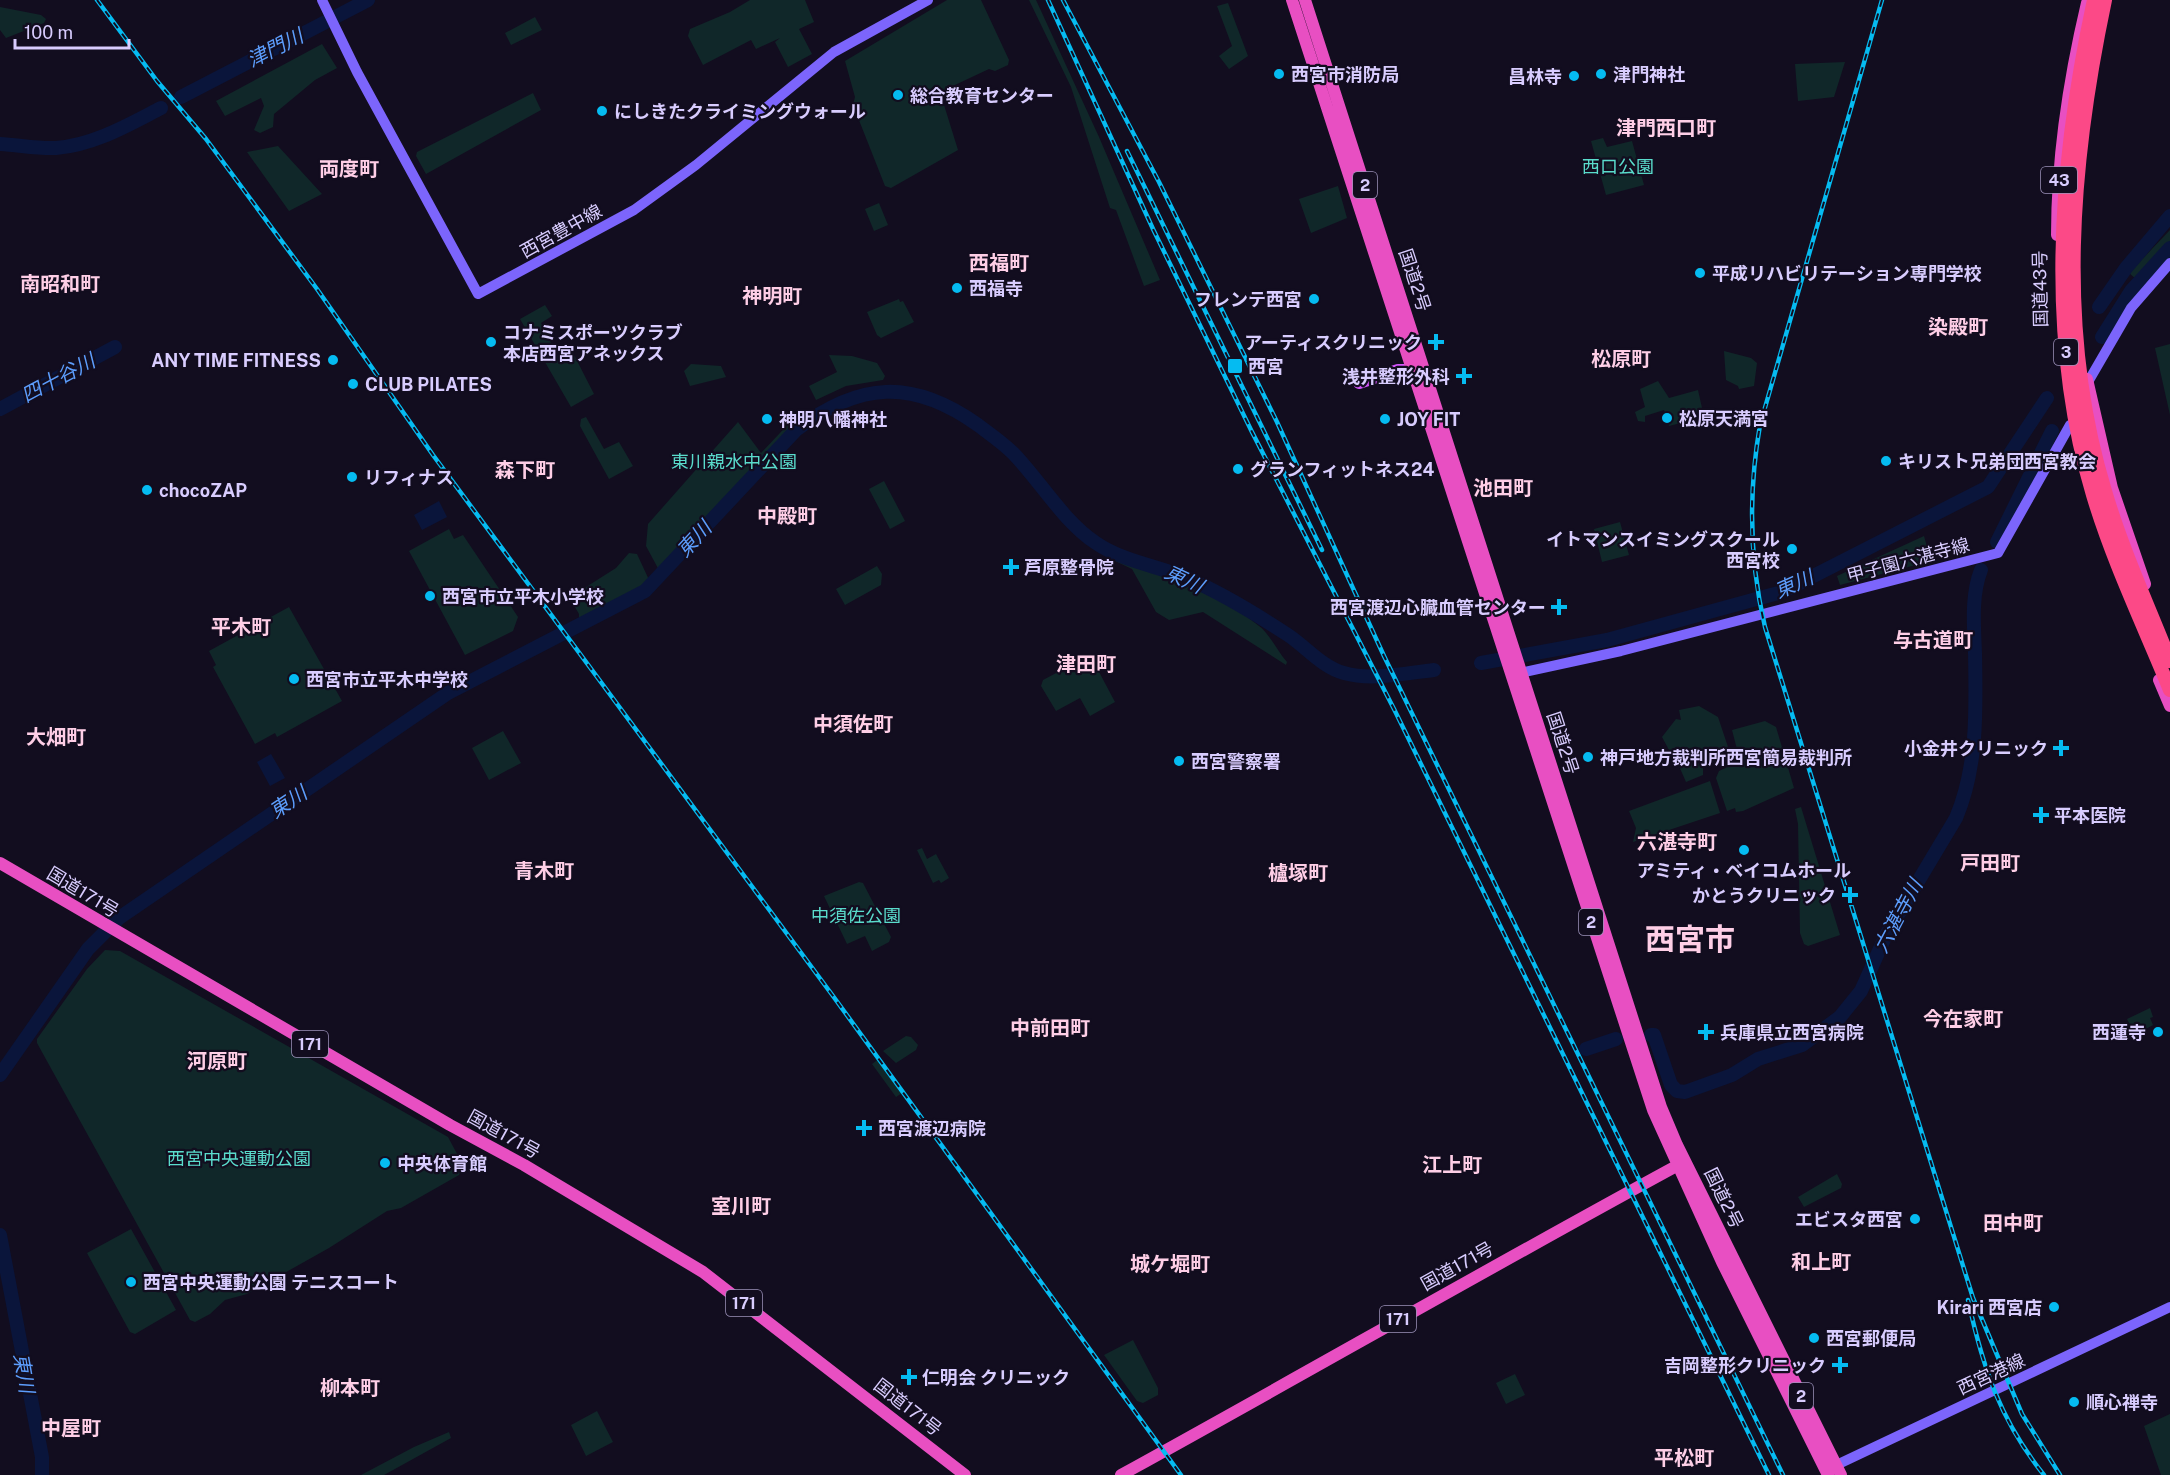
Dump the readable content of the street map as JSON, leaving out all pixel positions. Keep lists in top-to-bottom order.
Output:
{
  "streets": {
    "highway": [
      "43",
      "2",
      "国道2号",
      "国道43号",
      "3",
      "国道171号",
      "171"
    ],
    "main road": ["西宮豊中線", "甲子園六湛寺線", "西宮港線"]
  },
  "crossings": [
    ["国道2号", "甲子園六湛寺線"],
    ["国道2号", "国道171号"],
    ["国道2号", "西宮港線"],
    ["国道43号", "甲子園六湛寺線"]
  ],
  "districts": [
    "津門西口町",
    "両度町",
    "西福町",
    "南昭和町",
    "神明町",
    "染殿町",
    "松原町",
    "森下町",
    "池田町",
    "中殿町",
    "平木町",
    "与古道町",
    "津田町",
    "中須佐町",
    "大畑町",
    "六湛寺町",
    "戸田町",
    "青木町",
    "櫨塚町",
    "西宮市",
    "今在家町",
    "中前田町",
    "河原町",
    "江上町",
    "室川町",
    "田中町",
    "和上町",
    "城ケ堀町",
    "柳本町",
    "中屋町",
    "平松町"
  ],
  "water": [
    "津門川",
    "四十谷川",
    "東川",
    "六湛寺川"
  ],
  "parks": [
    "西口公園",
    "東川親水中公園",
    "中須佐公園",
    "西宮中央運動公園"
  ],
  "places": {
    "other": [
      "西宮市消防局",
      "津門神社",
      "昌林寺",
      "総合教育センター",
      "にしきたクライミングウォール",
      "平成リハビリテーション専門学校",
      "西福寺",
      "フレンテ西宮",
      "コナミスポーツクラブ 本店西宮アネックス",
      "ANY TIME FITNESS",
      "CLUB PILATES",
      "松原天満宮",
      "神明八幡神社",
      "JOY FIT",
      "キリスト兄弟団西宮教会",
      "グランフィットネス24",
      "リフィナス",
      "chocoZAP",
      "イトマンスイミングスクール 西宮校",
      "西宮市立平木小学校",
      "西宮市立平木中学校",
      "神戸地方裁判所西宮簡易裁判所",
      "西宮警察署",
      "アミティ・ベイコムホール",
      "西蓮寺",
      "中央体育館",
      "エビスタ西宮",
      "西宮中央運動公園 テニスコート",
      "Kirari 西宮店",
      "西宮郵便局",
      "順心禅寺"
    ],
    "health": [
      "アーティスクリニック",
      "浅井整形外科",
      "芦原整骨院",
      "西宮渡辺心臓血管センター",
      "小金井クリニック",
      "平本医院",
      "かとうクリニック",
      "兵庫県立西宮病院",
      "西宮渡辺病院",
      "吉岡整形クリニック",
      "仁明会 クリニック"
    ],
    "transit": ["西宮"]
  },
  "scale_bar": "100 m"
}
